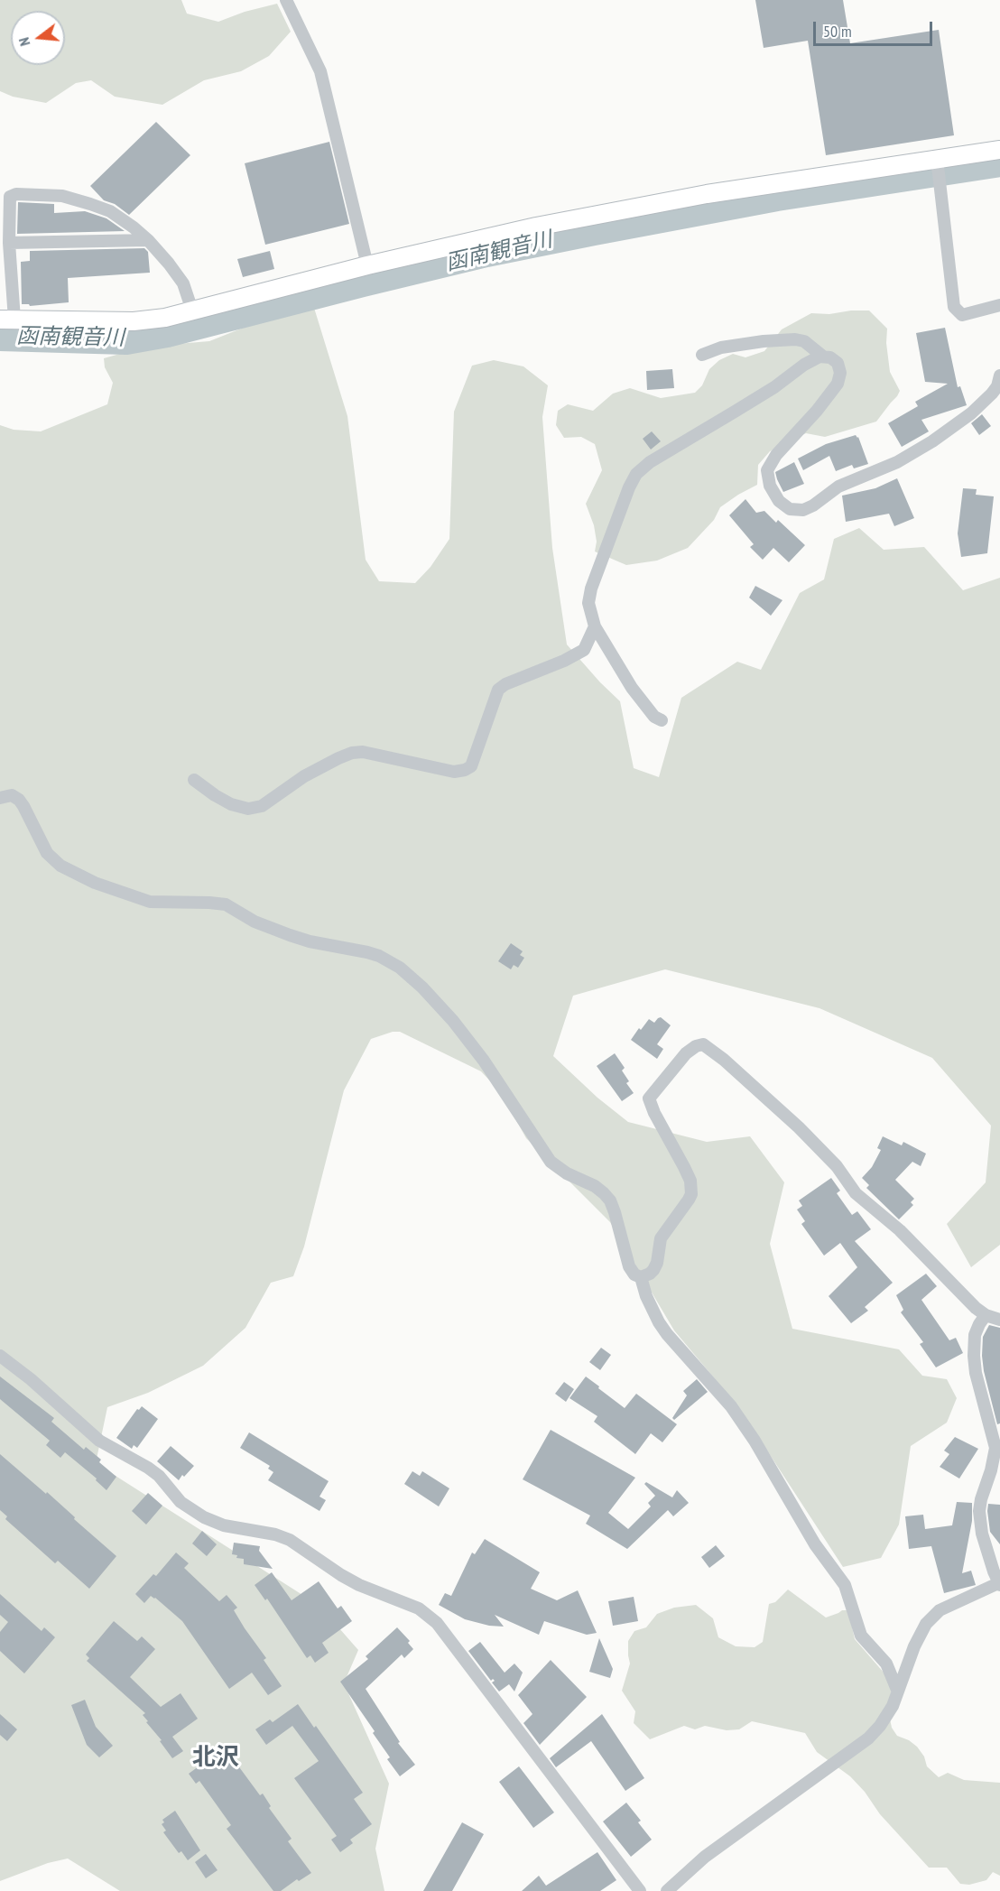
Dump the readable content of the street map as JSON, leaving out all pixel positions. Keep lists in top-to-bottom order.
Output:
{
  "districts": ["北沢"],
  "water": ["函南観音川"],
  "scale_bar": "50 m",
  "north": "left"
}
